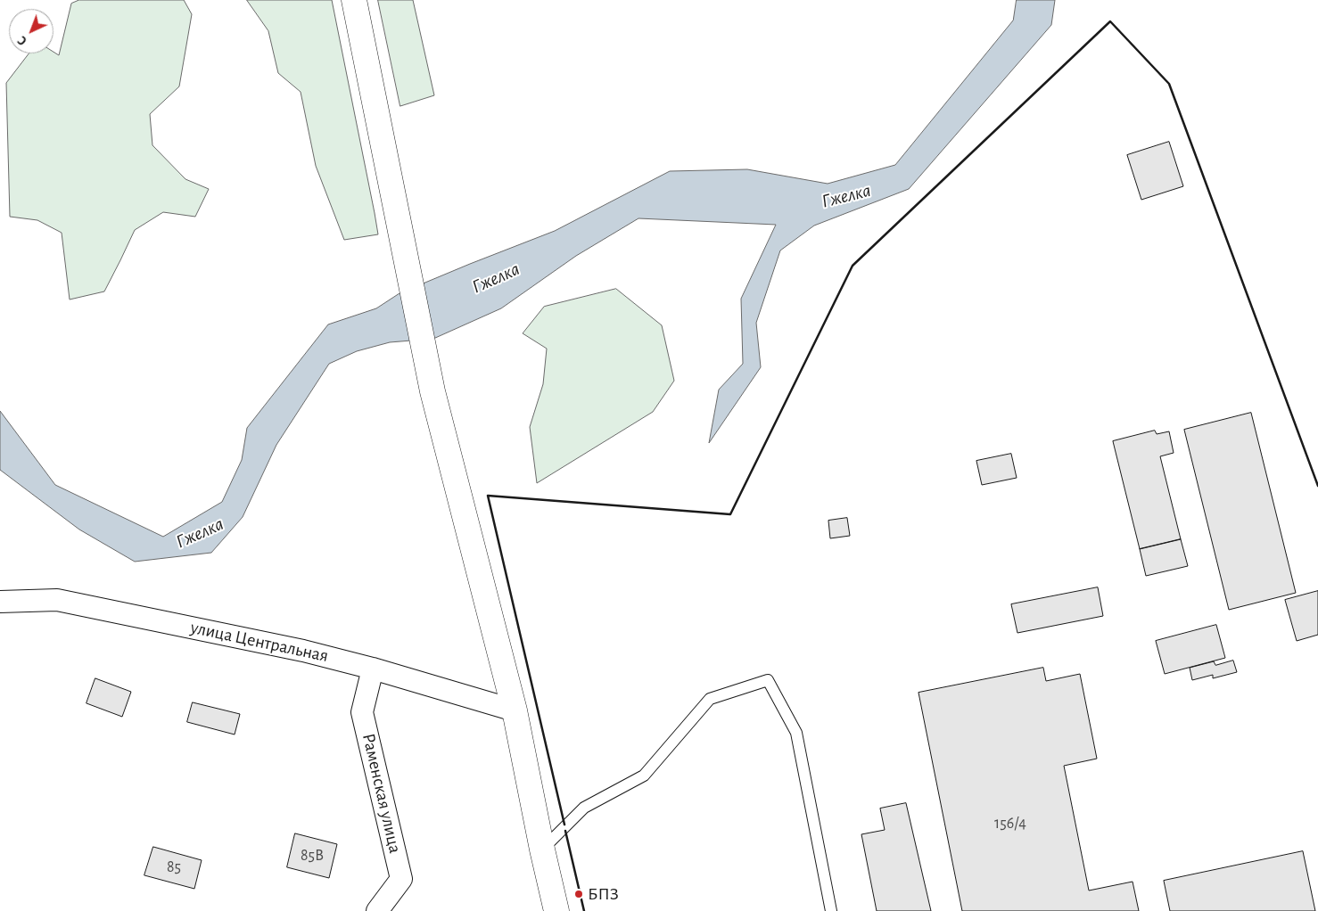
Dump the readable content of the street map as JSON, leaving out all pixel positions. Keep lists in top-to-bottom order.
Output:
{
  "streets": {
    "street": ["улица Центральная", "Раменская улица"]
  },
  "crossings": [
    ["улица Центральная", "Раменская улица"]
  ],
  "water": ["Гжелка"],
  "places": ["БПЗ"],
  "house_numbers": ["156/4", "85В", "85"],
  "north": "bottom left"
}
